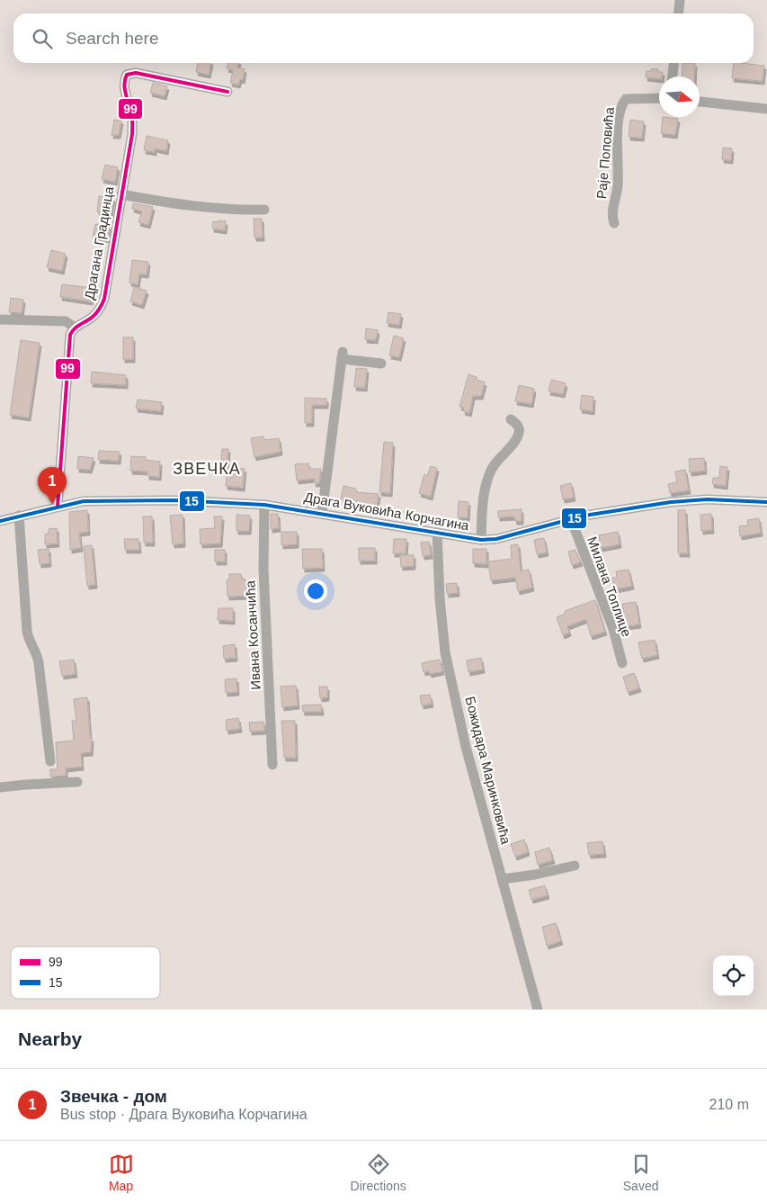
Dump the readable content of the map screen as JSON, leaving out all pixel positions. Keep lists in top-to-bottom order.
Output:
{
  "streets": {
    "street": [
      "Раје Поповића",
      "Драгана Градинца",
      "Драга Вуковића Корчагина",
      "Милана Топлице",
      "Ивана Косанчића",
      "Божидара Маринковића"
    ]
  },
  "crossings": [
    ["Драга Вуковића Корчагина", "Милана Топлице"],
    ["Драга Вуковића Корчагина", "Ивана Косанчића"],
    ["Драга Вуковића Корчагина", "Божидара Маринковића"]
  ],
  "districts": ["ЗВЕЧКА"],
  "lines": ["transit line 99", "transit line 15"],
  "legend": ["99", "15"],
  "north": "right",
  "page": {
    "search": "Search here",
    "pins": "1",
    "heading": "Nearby",
    "list": [
      {
        "mark": "1",
        "name": "Звечка - дом",
        "note": "Bus stop · Драга Вуковића Корчагина",
        "value": "210 m"
      }
    ],
    "nav": ["Map", "Directions", "Saved"]
  }
}
